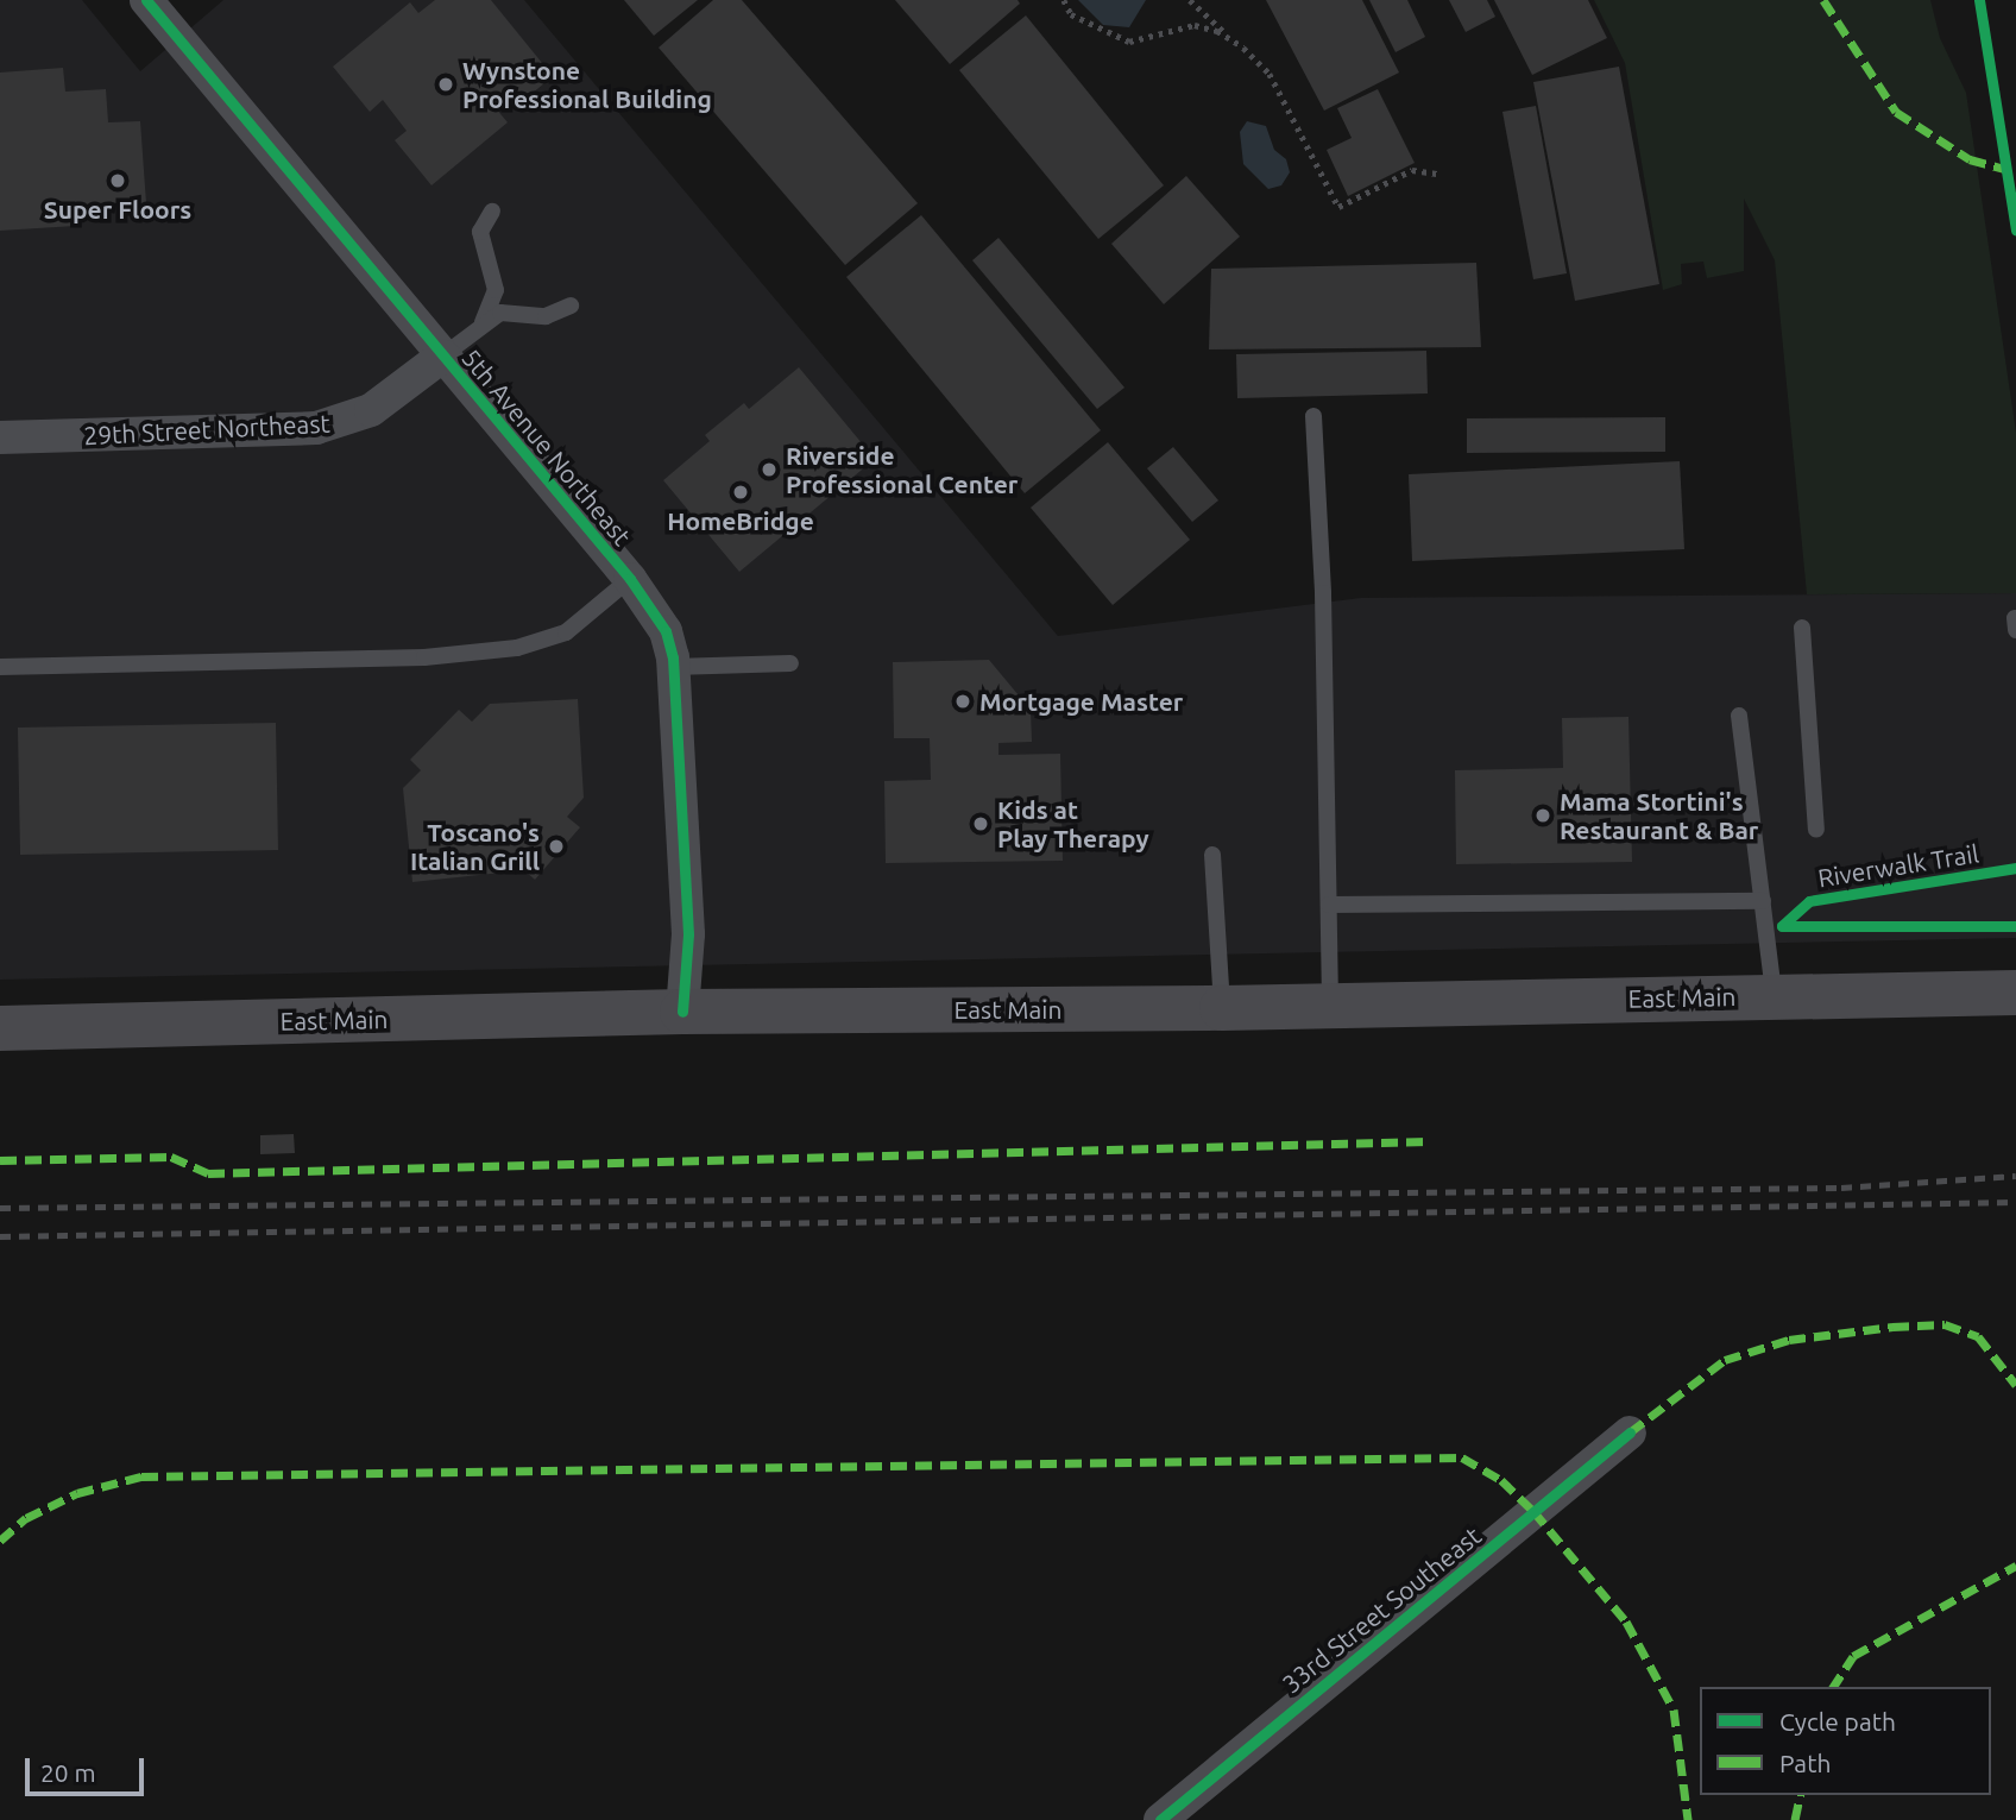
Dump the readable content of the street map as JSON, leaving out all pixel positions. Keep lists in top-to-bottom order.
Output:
{
  "streets": {
    "main road": ["East Main"],
    "street": ["29th Street Northeast", "5th Avenue Northeast", "33rd Street Southeast"],
    "cycle path": ["Riverwalk Trail"]
  },
  "crossings": [
    ["29th Street Northeast", "5th Avenue Northeast"],
    ["5th Avenue Northeast", "East Main"]
  ],
  "places": [
    "Wynstone Professional Building",
    "Super Floors",
    "Riverside Professional Center",
    "HomeBridge",
    "Mortgage Master",
    "Mama Stortini's Restaurant & Bar",
    "Kids at Play Therapy",
    "Toscano's Italian Grill"
  ],
  "legend": ["Cycle path", "Path"],
  "scale_bar": "20 m"
}
